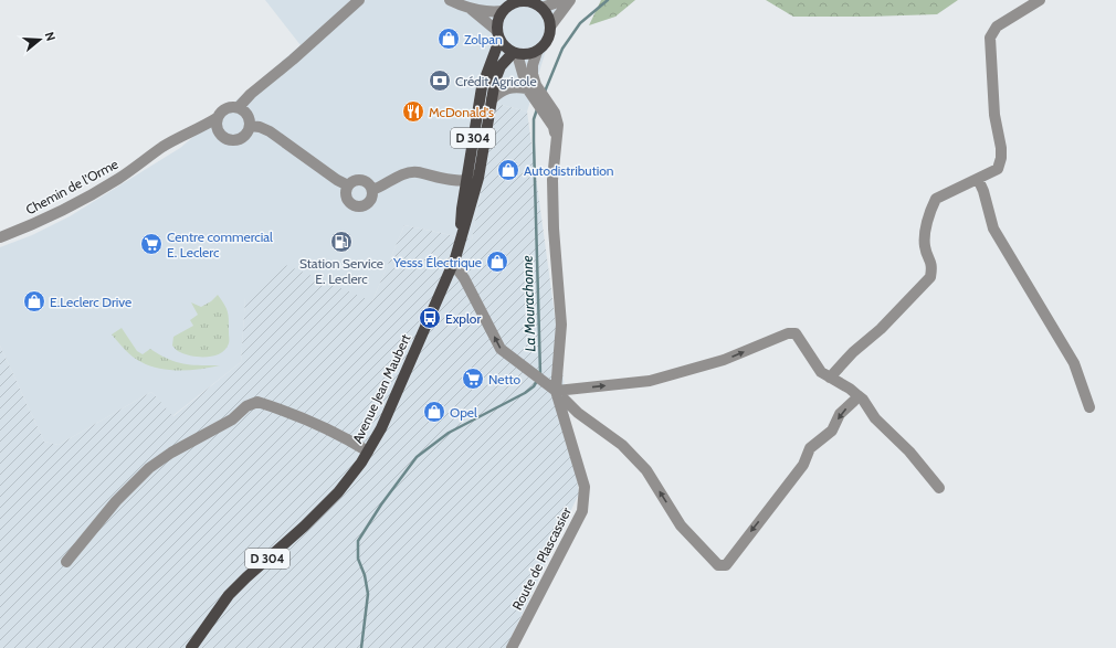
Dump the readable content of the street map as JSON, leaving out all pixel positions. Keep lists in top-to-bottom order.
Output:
{
  "streets": {
    "main road": ["D 304", "Avenue Jean Maubert"],
    "street": ["Chemin de l'Orme", "Route de Plascassier"]
  },
  "crossings": [
    ["Avenue Jean Maubert", "Route de Plascassier"]
  ],
  "water": ["La Mourachonne"],
  "places": {
    "shop": [
      "Zolpan",
      "Autodistribution",
      "Yesss Électrique",
      "E.Leclerc Drive",
      "Opel"
    ],
    "bank": ["Crédit Agricole"],
    "restaurant": ["McDonald's"],
    "fuel station": ["Station Service E. Leclerc"],
    "supermarket": ["Centre commercial E. Leclerc", "Netto"],
    "bus stop": ["Explor"]
  },
  "north": "right"
}
